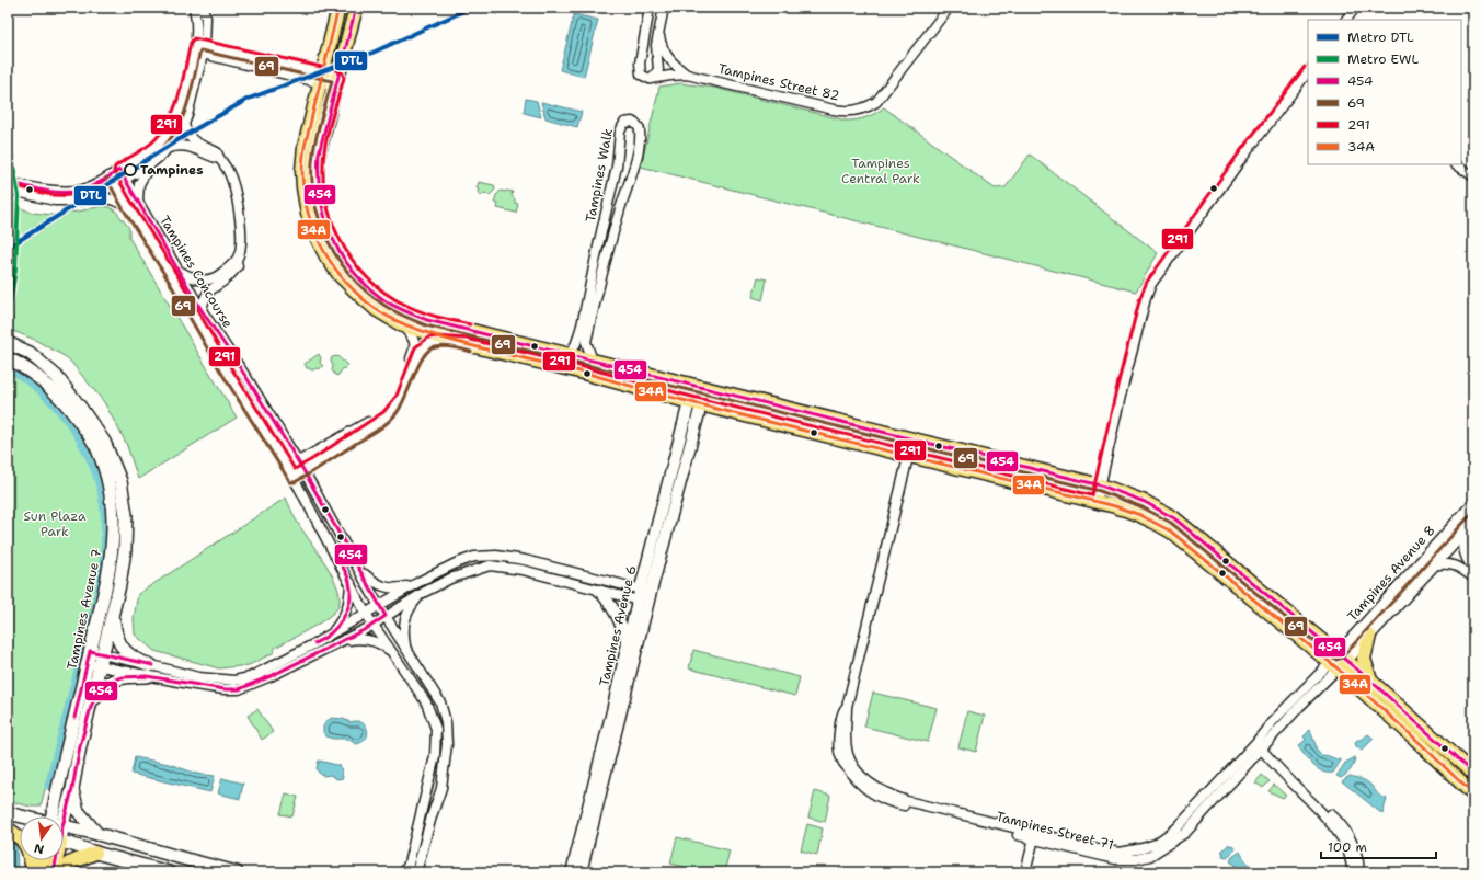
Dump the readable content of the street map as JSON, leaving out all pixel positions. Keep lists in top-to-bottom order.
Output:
{
  "streets": {
    "main road": ["Tampines Avenue 7"],
    "street": [
      "Tampines Street 82",
      "Tampines Walk",
      "Tampines Concourse",
      "Tampines Avenue 8",
      "Tampines Avenue 6",
      "Tampines Street 71"
    ]
  },
  "crossings": [
    ["Tampines Avenue 8", "Tampines Street 71"]
  ],
  "parks": ["Tampines Central Park", "Sun Plaza Park"],
  "places": ["Tampines"],
  "lines": [
    "metro line DTL",
    "transit line 454",
    "transit line 34A",
    "transit line 291",
    "transit line 69",
    "metro line EWL"
  ],
  "legend": [
    "Metro DTL",
    "Metro EWL",
    "454",
    "69",
    "291",
    "34A"
  ],
  "scale_bar": "100 m",
  "north": "bottom"
}
